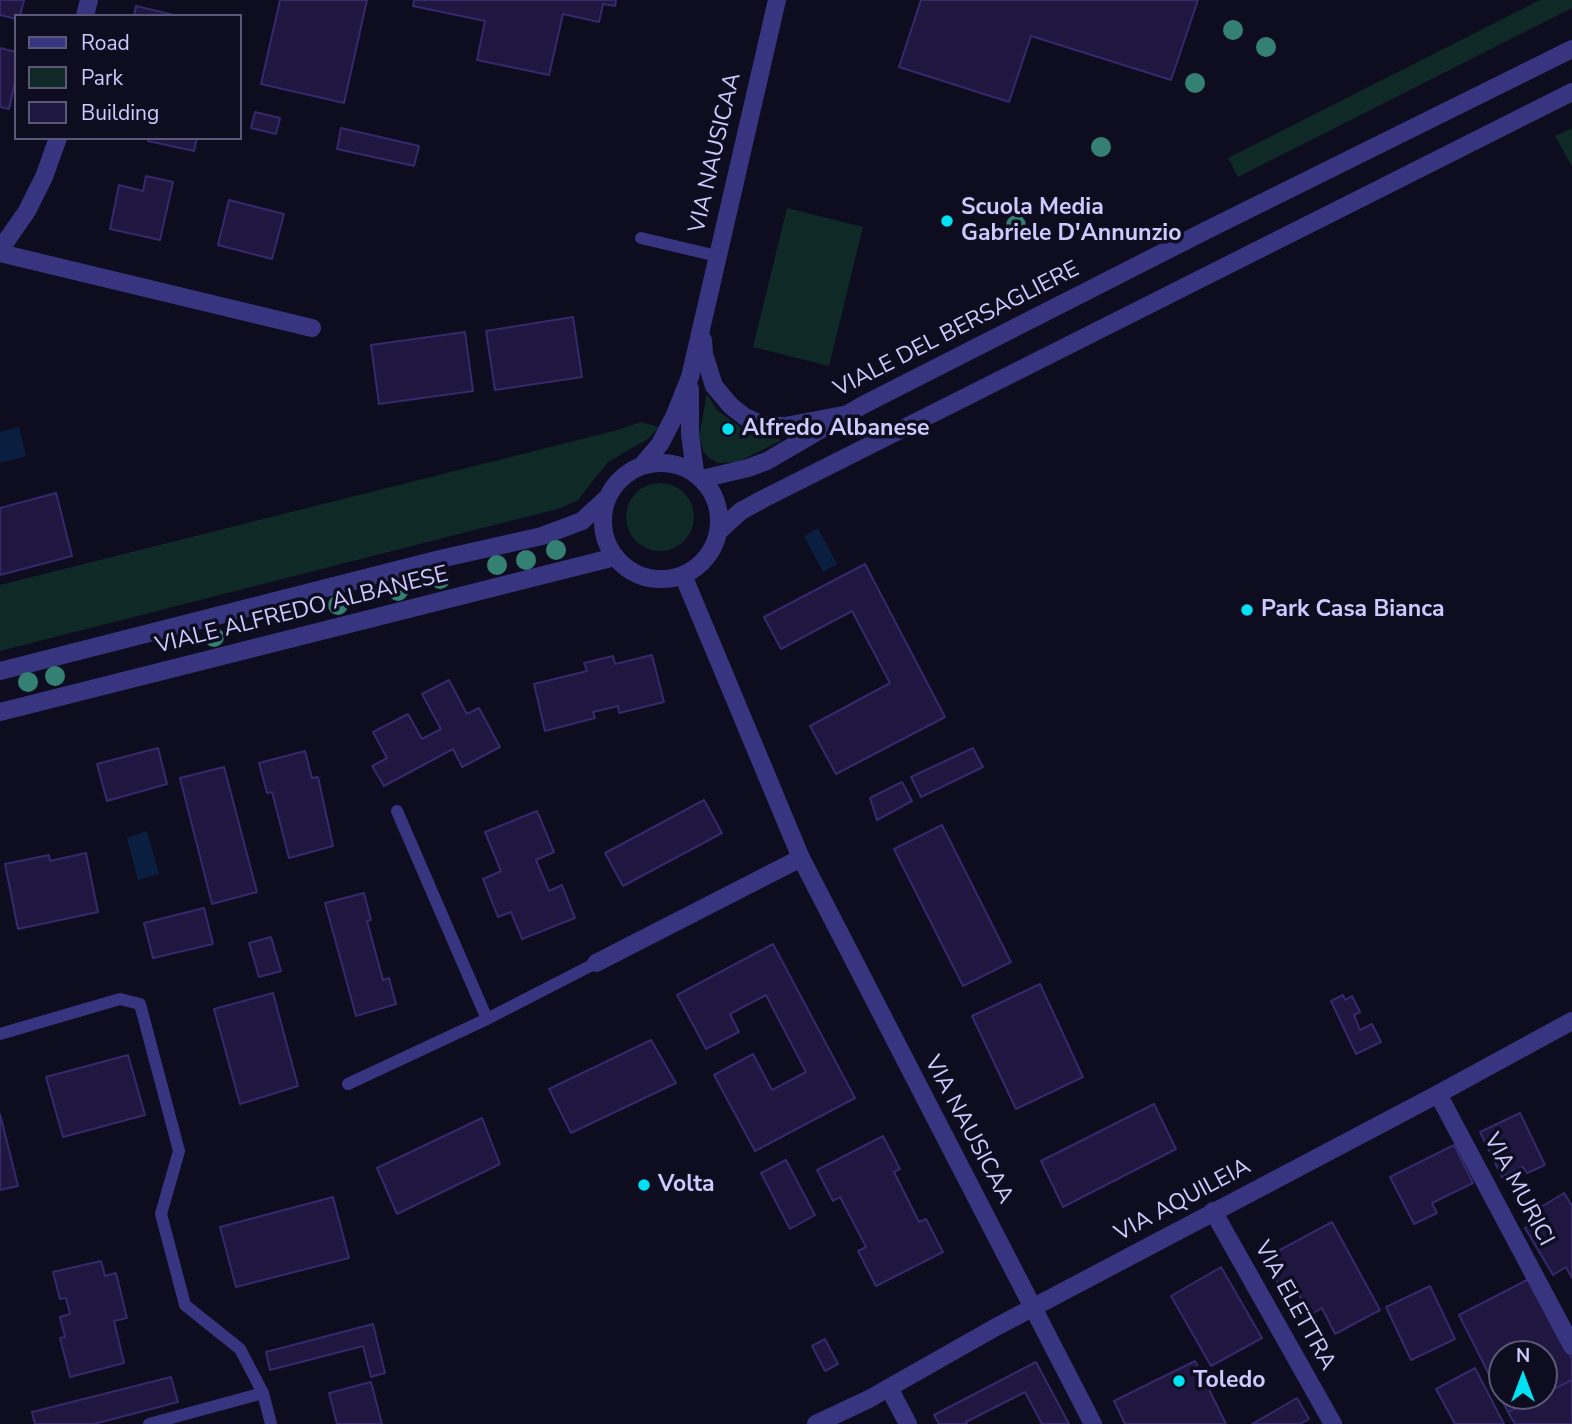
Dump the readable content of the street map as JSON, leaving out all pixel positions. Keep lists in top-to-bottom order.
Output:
{
  "streets": {
    "street": [
      "VIA NAUSICAA",
      "VIALE DEL BERSAGLIERE",
      "VIALE ALFREDO ALBANESE",
      "VIA MURICI",
      "VIA AQUILEIA",
      "VIA ELETTRA"
    ]
  },
  "crossings": [
    ["VIA NAUSICAA", "VIALE DEL BERSAGLIERE"],
    ["VIA NAUSICAA", "VIALE ALFREDO ALBANESE"],
    ["VIA NAUSICAA", "VIA AQUILEIA"],
    ["VIALE DEL BERSAGLIERE", "VIALE ALFREDO ALBANESE"],
    ["VIA MURICI", "VIA AQUILEIA"],
    ["VIA AQUILEIA", "VIA ELETTRA"]
  ],
  "places": [
    "Scuola Media Gabriele D'Annunzio",
    "Alfredo Albanese",
    "Park Casa Bianca",
    "Volta",
    "Toledo"
  ],
  "legend": ["Road", "Park", "Building"],
  "north": "top"
}
